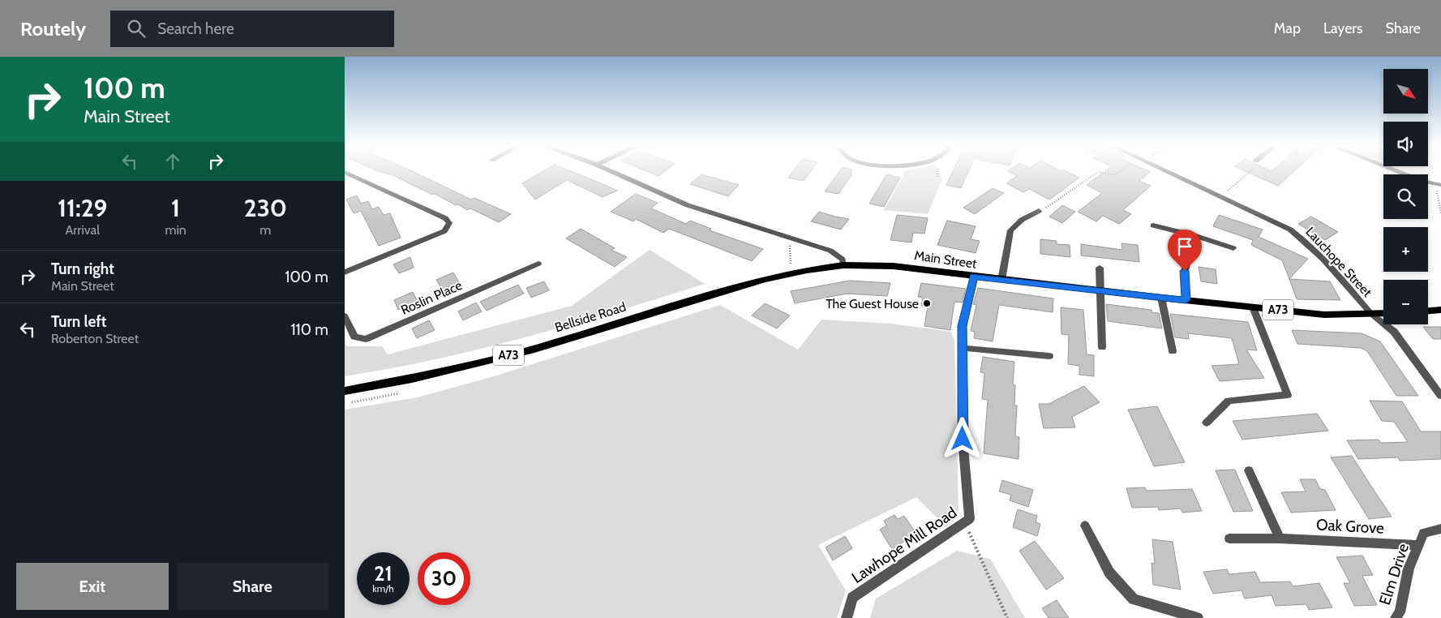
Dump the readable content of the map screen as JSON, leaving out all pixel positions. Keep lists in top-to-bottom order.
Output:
{
  "streets": {
    "main road": ["Main Street", "A73", "Bellside Road"],
    "street": [
      "Lauchope Street",
      "Roslin Place",
      "Oak Grove",
      "Lawhope Mill Road",
      "Elm Drive"
    ]
  },
  "crossings": [
    ["Main Street", "Lauchope Street"],
    ["Main Street", "A73"],
    ["Main Street", "Bellside Road"],
    ["Lauchope Street", "A73"],
    ["Oak Grove", "Elm Drive"]
  ],
  "places": ["The Guest House"],
  "north": "bottom right",
  "page": {
    "header": "Routely",
    "search": "Search here",
    "nav": ["Map", "Layers", "Share"],
    "turn": ["100 m", "Main Street"],
    "map_buttons": ["+", "−"],
    "eta": [
      "11:29",
      "Arrival",
      "1",
      "min",
      "230",
      "m"
    ],
    "list": [
      {
        "name": "Turn right",
        "note": "Main Street",
        "value": "100 m"
      },
      {
        "name": "Turn left",
        "note": "Roberton Street",
        "value": "110 m"
      }
    ],
    "speed": "21 km/h",
    "limit": "30",
    "buttons": ["Exit", "Share"]
  }
}
